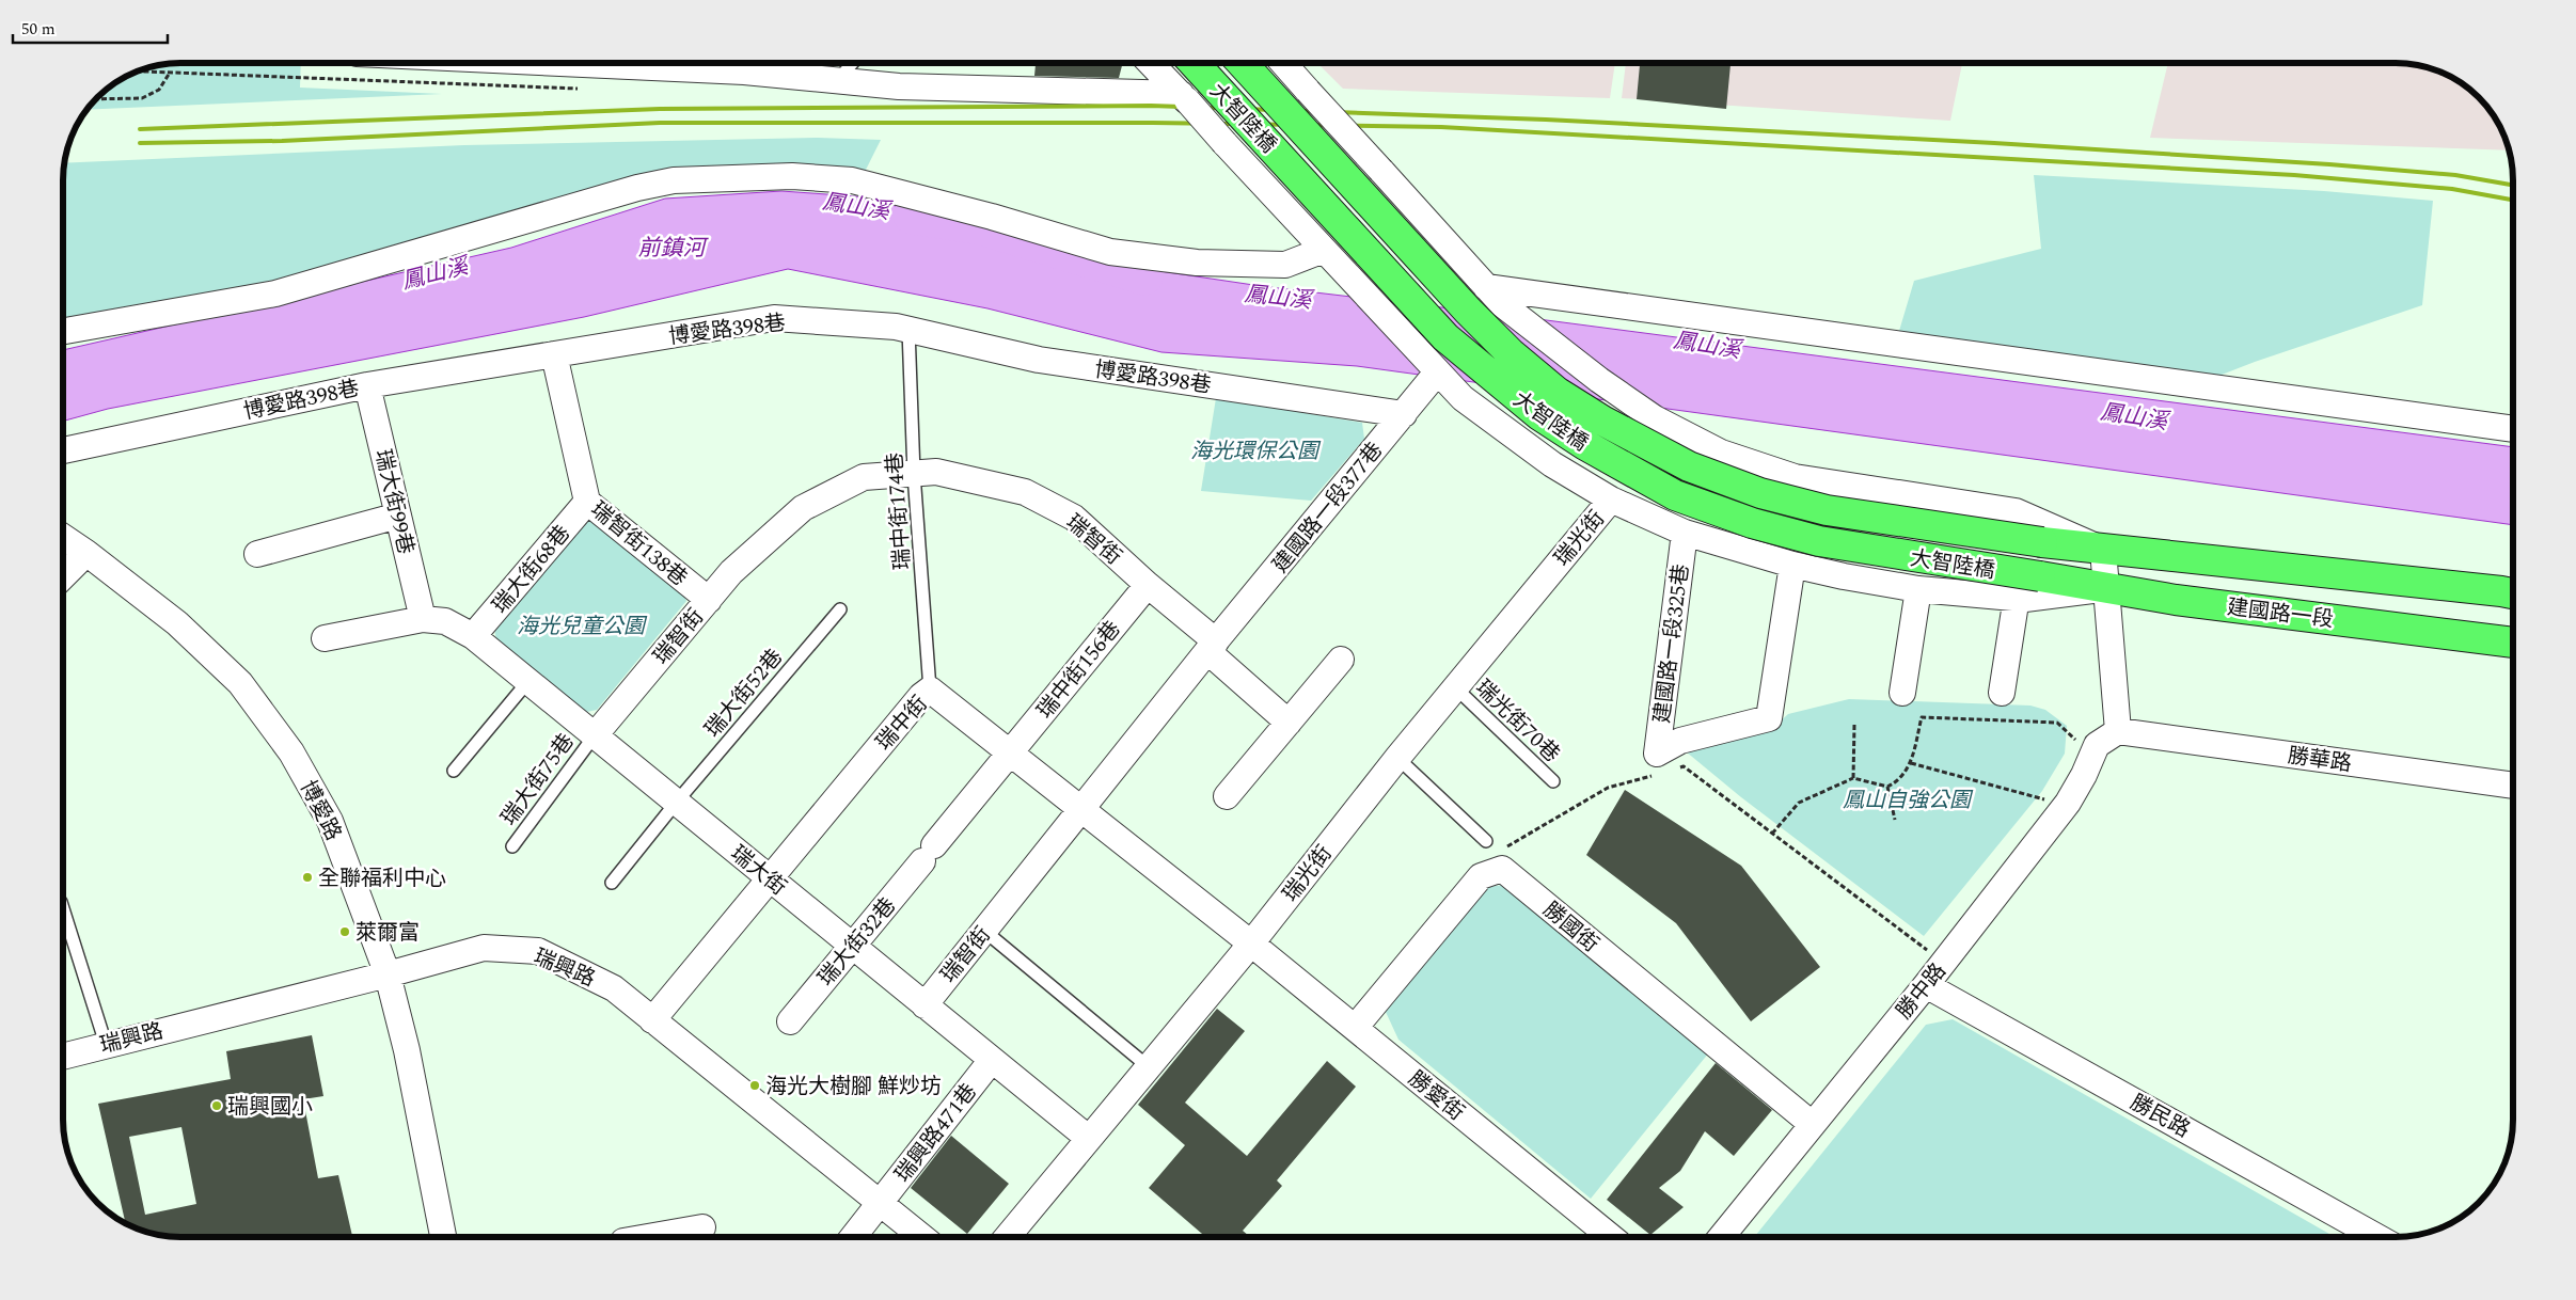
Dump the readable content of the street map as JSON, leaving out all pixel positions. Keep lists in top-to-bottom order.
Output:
{
  "streets": {
    "main road": ["大智陸橋", "建國路一段"],
    "street": [
      "博愛路398巷",
      "瑞大街99巷",
      "建國路一段377巷",
      "瑞光街",
      "瑞智街",
      "瑞智街138巷",
      "瑞大街68巷",
      "建國路一段325巷",
      "瑞中街156巷",
      "瑞中街",
      "勝華路",
      "博愛路",
      "瑞大街",
      "勝國街",
      "瑞大街32巷",
      "瑞興路",
      "勝中路",
      "勝愛街",
      "勝民路",
      "瑞興路471巷"
    ],
    "lane": [
      "瑞中街174巷",
      "瑞大街52巷",
      "瑞光街70巷",
      "瑞大街75巷"
    ]
  },
  "crossings": [
    ["大智陸橋", "建國路一段"],
    ["博愛路398巷", "瑞大街99巷"],
    ["博愛路398巷", "建國路一段377巷"],
    ["博愛路398巷", "瑞中街174巷"],
    ["博愛路398巷", "瑞智街138巷"],
    ["瑞大街99巷", "瑞大街"],
    ["建國路一段377巷", "瑞智街"],
    ["瑞中街174巷", "瑞智街"],
    ["瑞中街174巷", "瑞中街"],
    ["瑞光街", "瑞光街70巷"],
    ["瑞光街", "瑞中街"],
    ["瑞光街", "瑞大街"],
    ["瑞光街", "勝愛街"],
    ["瑞智街", "瑞智街138巷"],
    ["瑞智街", "瑞中街156巷"],
    ["瑞智街", "瑞中街"],
    ["瑞智街", "瑞大街75巷"],
    ["瑞智街", "瑞大街"],
    ["瑞智街138巷", "瑞大街68巷"],
    ["瑞大街68巷", "瑞大街"],
    ["瑞中街156巷", "瑞中街"],
    ["瑞中街156巷", "瑞大街32巷"],
    ["瑞大街52巷", "瑞大街"],
    ["瑞中街", "瑞大街"],
    ["瑞中街", "瑞興路"],
    ["瑞中街", "勝愛街"],
    ["勝華路", "勝中路"],
    ["瑞大街75巷", "瑞大街"],
    ["博愛路", "瑞興路"],
    ["瑞大街", "瑞大街32巷"],
    ["瑞大街", "瑞興路471巷"],
    ["勝國街", "勝中路"],
    ["勝國街", "勝愛街"],
    ["瑞興路", "瑞興路471巷"],
    ["勝中路", "勝民路"]
  ],
  "water": ["鳳山溪", "前鎮河"],
  "parks": ["海光環保公園", "海光兒童公園", "鳳山自強公園"],
  "places": [
    "全聯福利中心",
    "萊爾富",
    "海光大樹腳 鮮炒坊",
    "瑞興國小"
  ],
  "scale_bar": "50 m"
}
